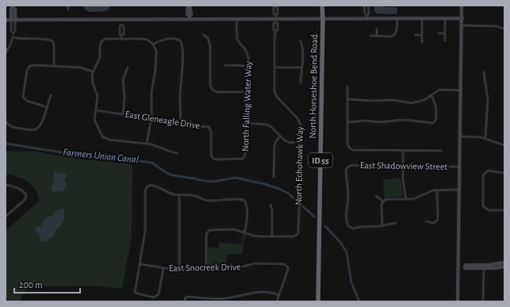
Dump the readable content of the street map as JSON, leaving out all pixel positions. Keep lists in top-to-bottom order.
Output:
{
  "streets": {
    "highway": ["North Horseshoe Bend Road", "ID 55"],
    "street": [
      "North Falling Water Way",
      "East Gleneagle Drive",
      "North Echohawk Way",
      "East Shadowview Street",
      "East Snocreek Drive"
    ]
  },
  "crossings": [
    ["North Falling Water Way", "East Gleneagle Drive"]
  ],
  "water": ["Farmers Union Canal"],
  "scale_bar": "200 m"
}
